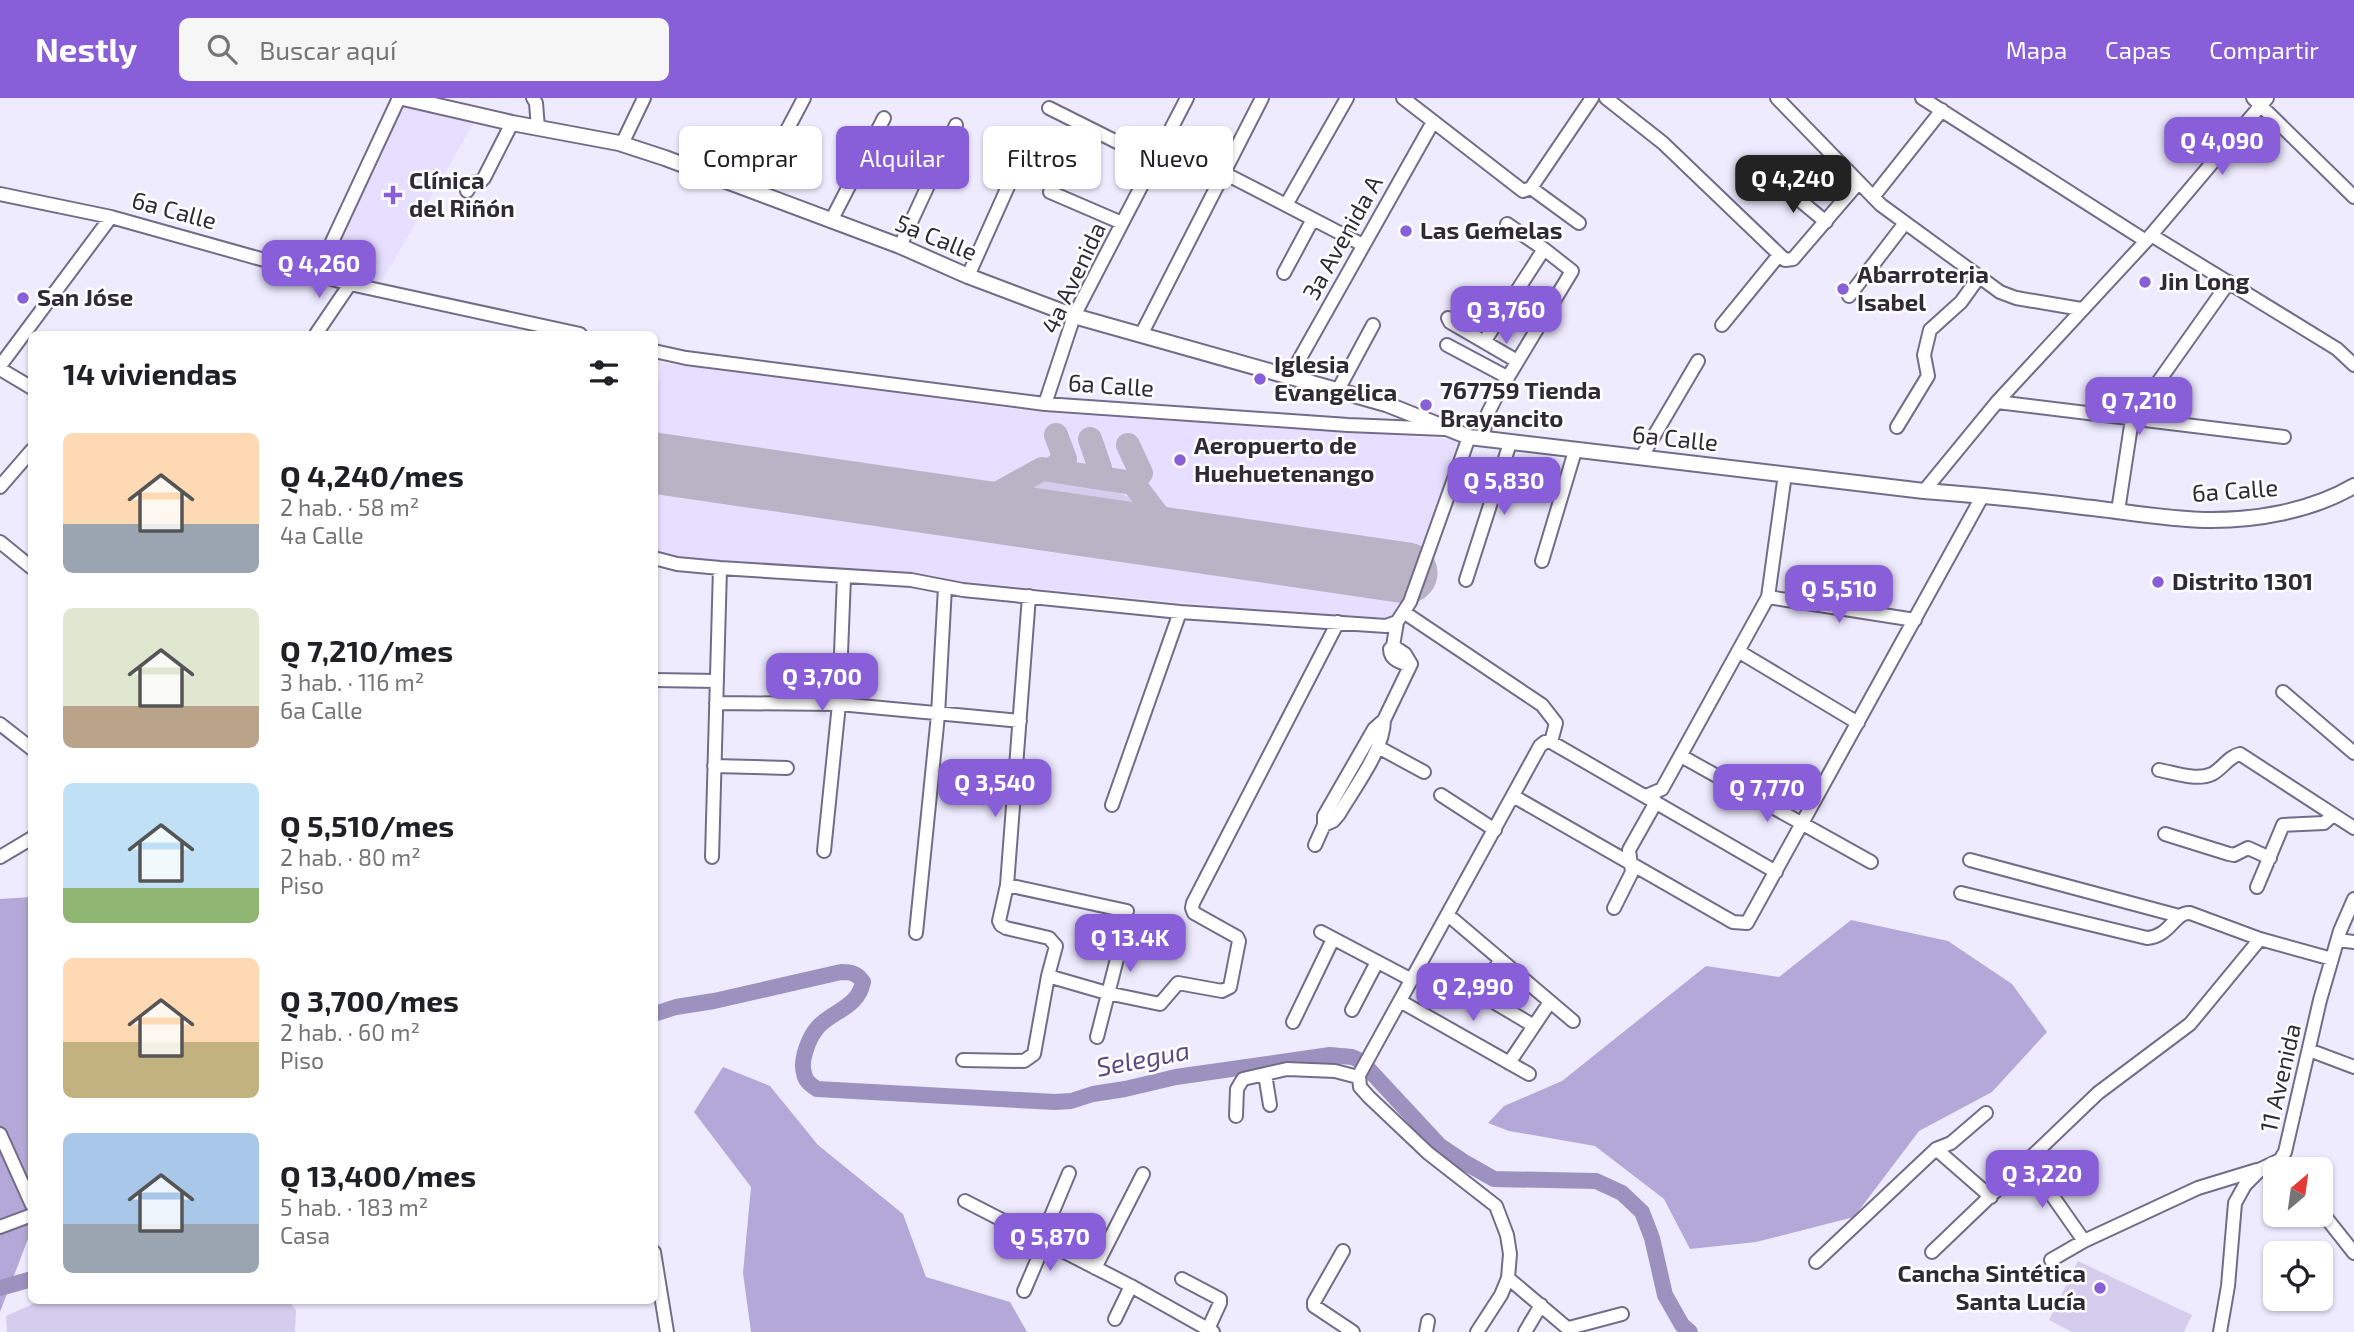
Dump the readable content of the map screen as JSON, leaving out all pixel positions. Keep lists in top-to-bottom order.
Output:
{
  "streets": {
    "main road": ["6a Calle", "5a Calle"],
    "street": ["3a Avenida A", "4a Avenida", "11 Avenida"]
  },
  "crossings": [
    ["6a Calle", "5a Calle"],
    ["6a Calle", "4a Avenida"],
    ["5a Calle", "3a Avenida A"],
    ["5a Calle", "4a Avenida"]
  ],
  "water": ["Selegua"],
  "places": {
    "health": ["Clínica del Riñón"],
    "other": [
      "Las Gemelas",
      "Jin Long",
      "Abarroteria Isabel",
      "San Jóse",
      "Iglesia Evangelica",
      "767759 Tienda Brayancito",
      "Aeropuerto de Huehuetenango",
      "Distrito 1301",
      "Cancha Sintética Santa Lucía"
    ]
  },
  "north": "top right",
  "page": {
    "header": "Nestly",
    "search": "Buscar aquí",
    "nav": ["Mapa", "Capas", "Compartir"],
    "price": [
      "Q 4,090",
      "Q 4,240",
      "Q 4,260",
      "Q 3,760",
      "Q 7,210",
      "Q 5,830",
      "Q 5,510",
      "Q 3,700",
      "Q 3,540",
      "Q 7,770",
      "Q 13.4K",
      "Q 2,990",
      "Q 3,220",
      "Q 5,870"
    ],
    "chip": [
      "Comprar",
      "Alquilar",
      "Filtros",
      "Nuevo"
    ],
    "heading": "14 viviendas",
    "list": [
      {
        "name": "Q 4,240/mes",
        "note": "2 hab. · 58 m² · 4a Calle"
      },
      {
        "name": "Q 7,210/mes",
        "note": "3 hab. · 116 m² · 6a Calle"
      },
      {
        "name": "Q 5,510/mes",
        "note": "2 hab. · 80 m² · Piso"
      },
      {
        "name": "Q 3,700/mes",
        "note": "2 hab. · 60 m² · Piso"
      },
      {
        "name": "Q 13,400/mes",
        "note": "5 hab. · 183 m² · Casa"
      }
    ]
  }
}
